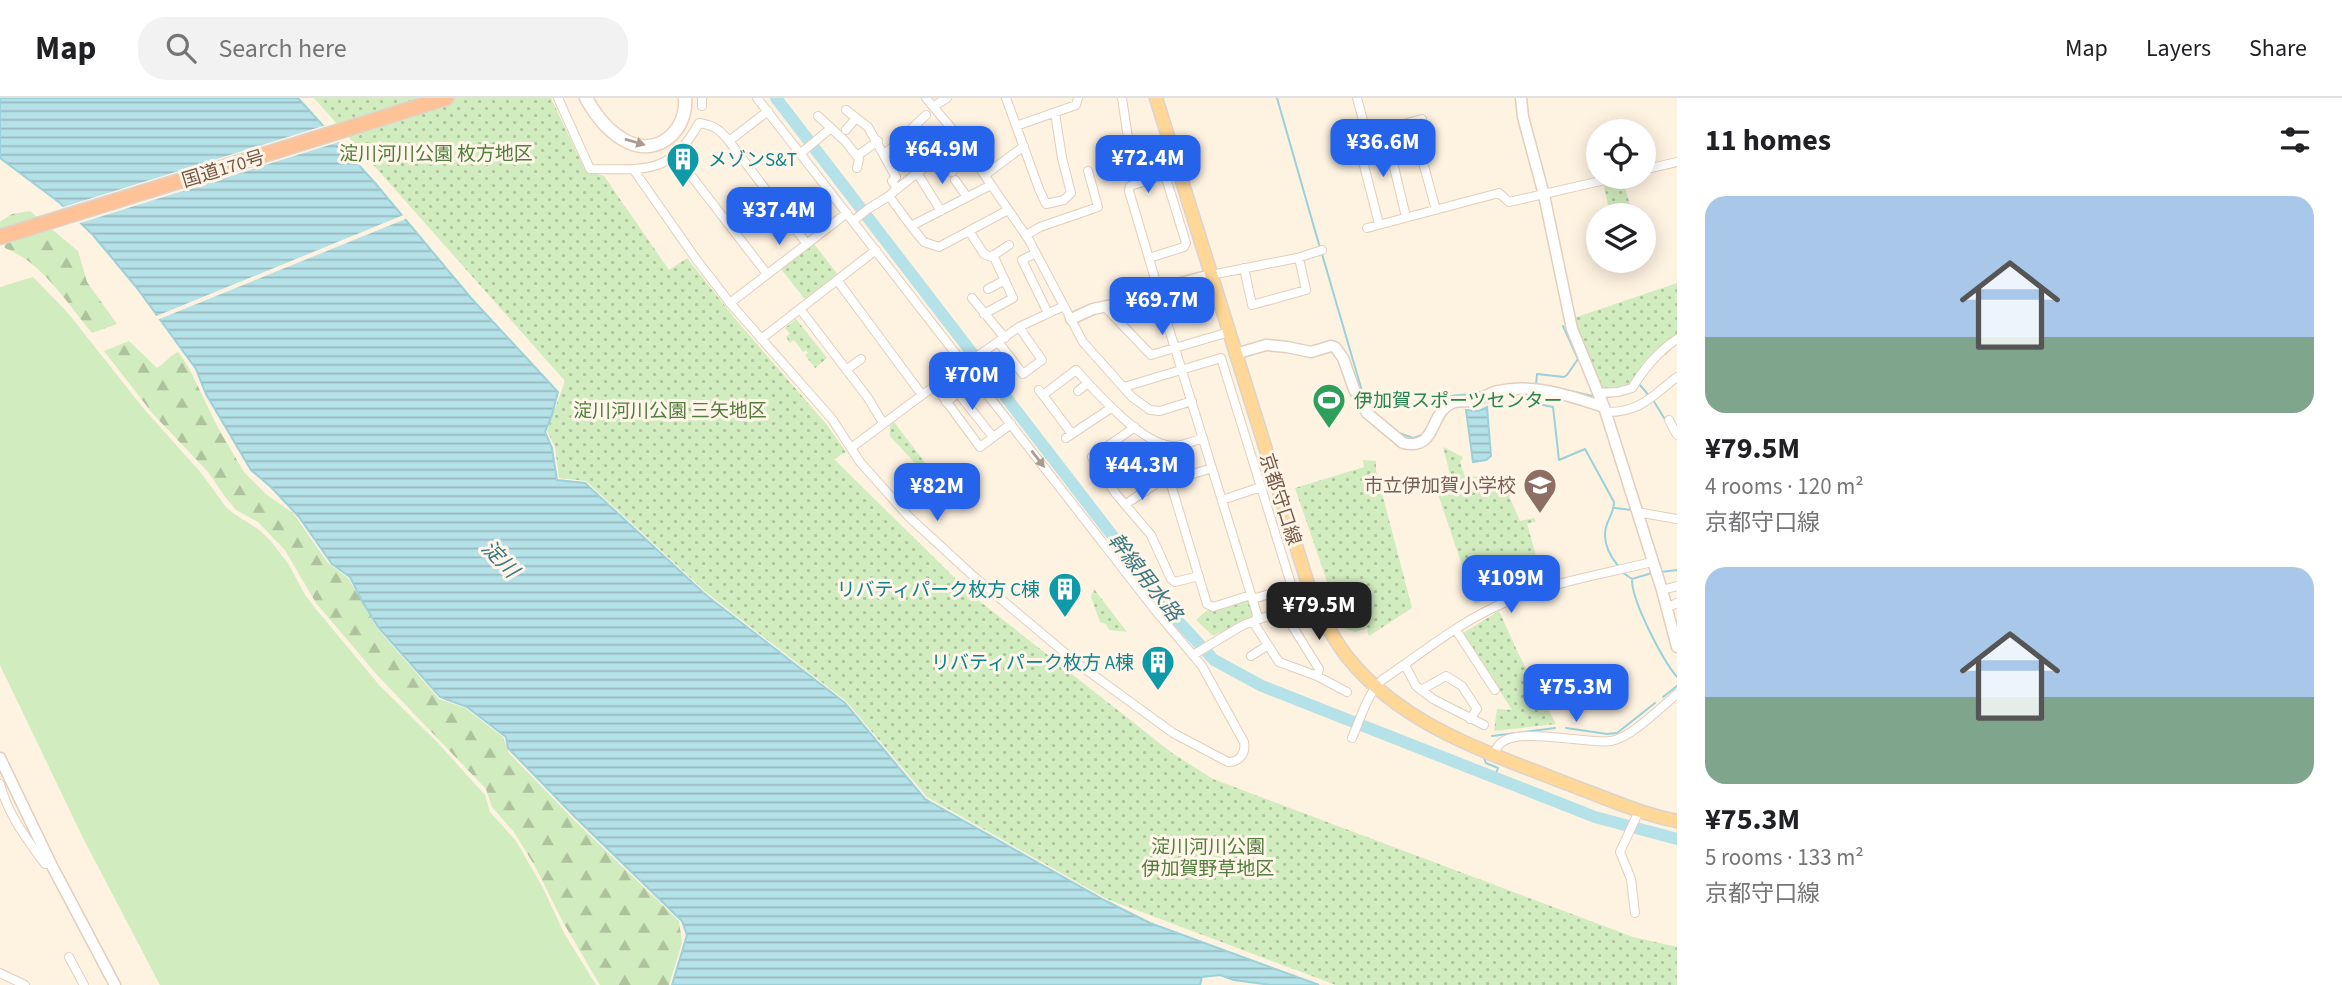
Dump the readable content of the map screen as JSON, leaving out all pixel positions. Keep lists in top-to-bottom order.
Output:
{
  "streets": {
    "highway": ["国道170号"],
    "main road": ["京都守口線"]
  },
  "water": ["淀川", "幹線用水路"],
  "parks": ["淀川河川公園 枚方地区", "淀川河川公園 三矢地区", "淀川河川公園 伊加賀野草地区"],
  "places": {
    "building": ["メゾンS&T", "リバティパーク枚方 C棟", "リバティパーク枚方 A棟"],
    "sports": ["伊加賀スポーツセンター"],
    "school or university": ["市立伊加賀小学校"]
  },
  "page": {
    "header": "Map",
    "search": "Search here",
    "nav": ["Map", "Layers", "Share"],
    "heading": "11 homes",
    "price": [
      "¥36.6M",
      "¥64.9M",
      "¥72.4M",
      "¥37.4M",
      "¥69.7M",
      "¥70M",
      "¥44.3M",
      "¥82M",
      "¥109M",
      "¥79.5M",
      "¥75.3M"
    ],
    "list": [
      {
        "name": "¥79.5M",
        "note": "4 rooms · 120 m² · 京都守口線"
      },
      {
        "name": "¥75.3M",
        "note": "5 rooms · 133 m² · 京都守口線"
      }
    ]
  }
}
